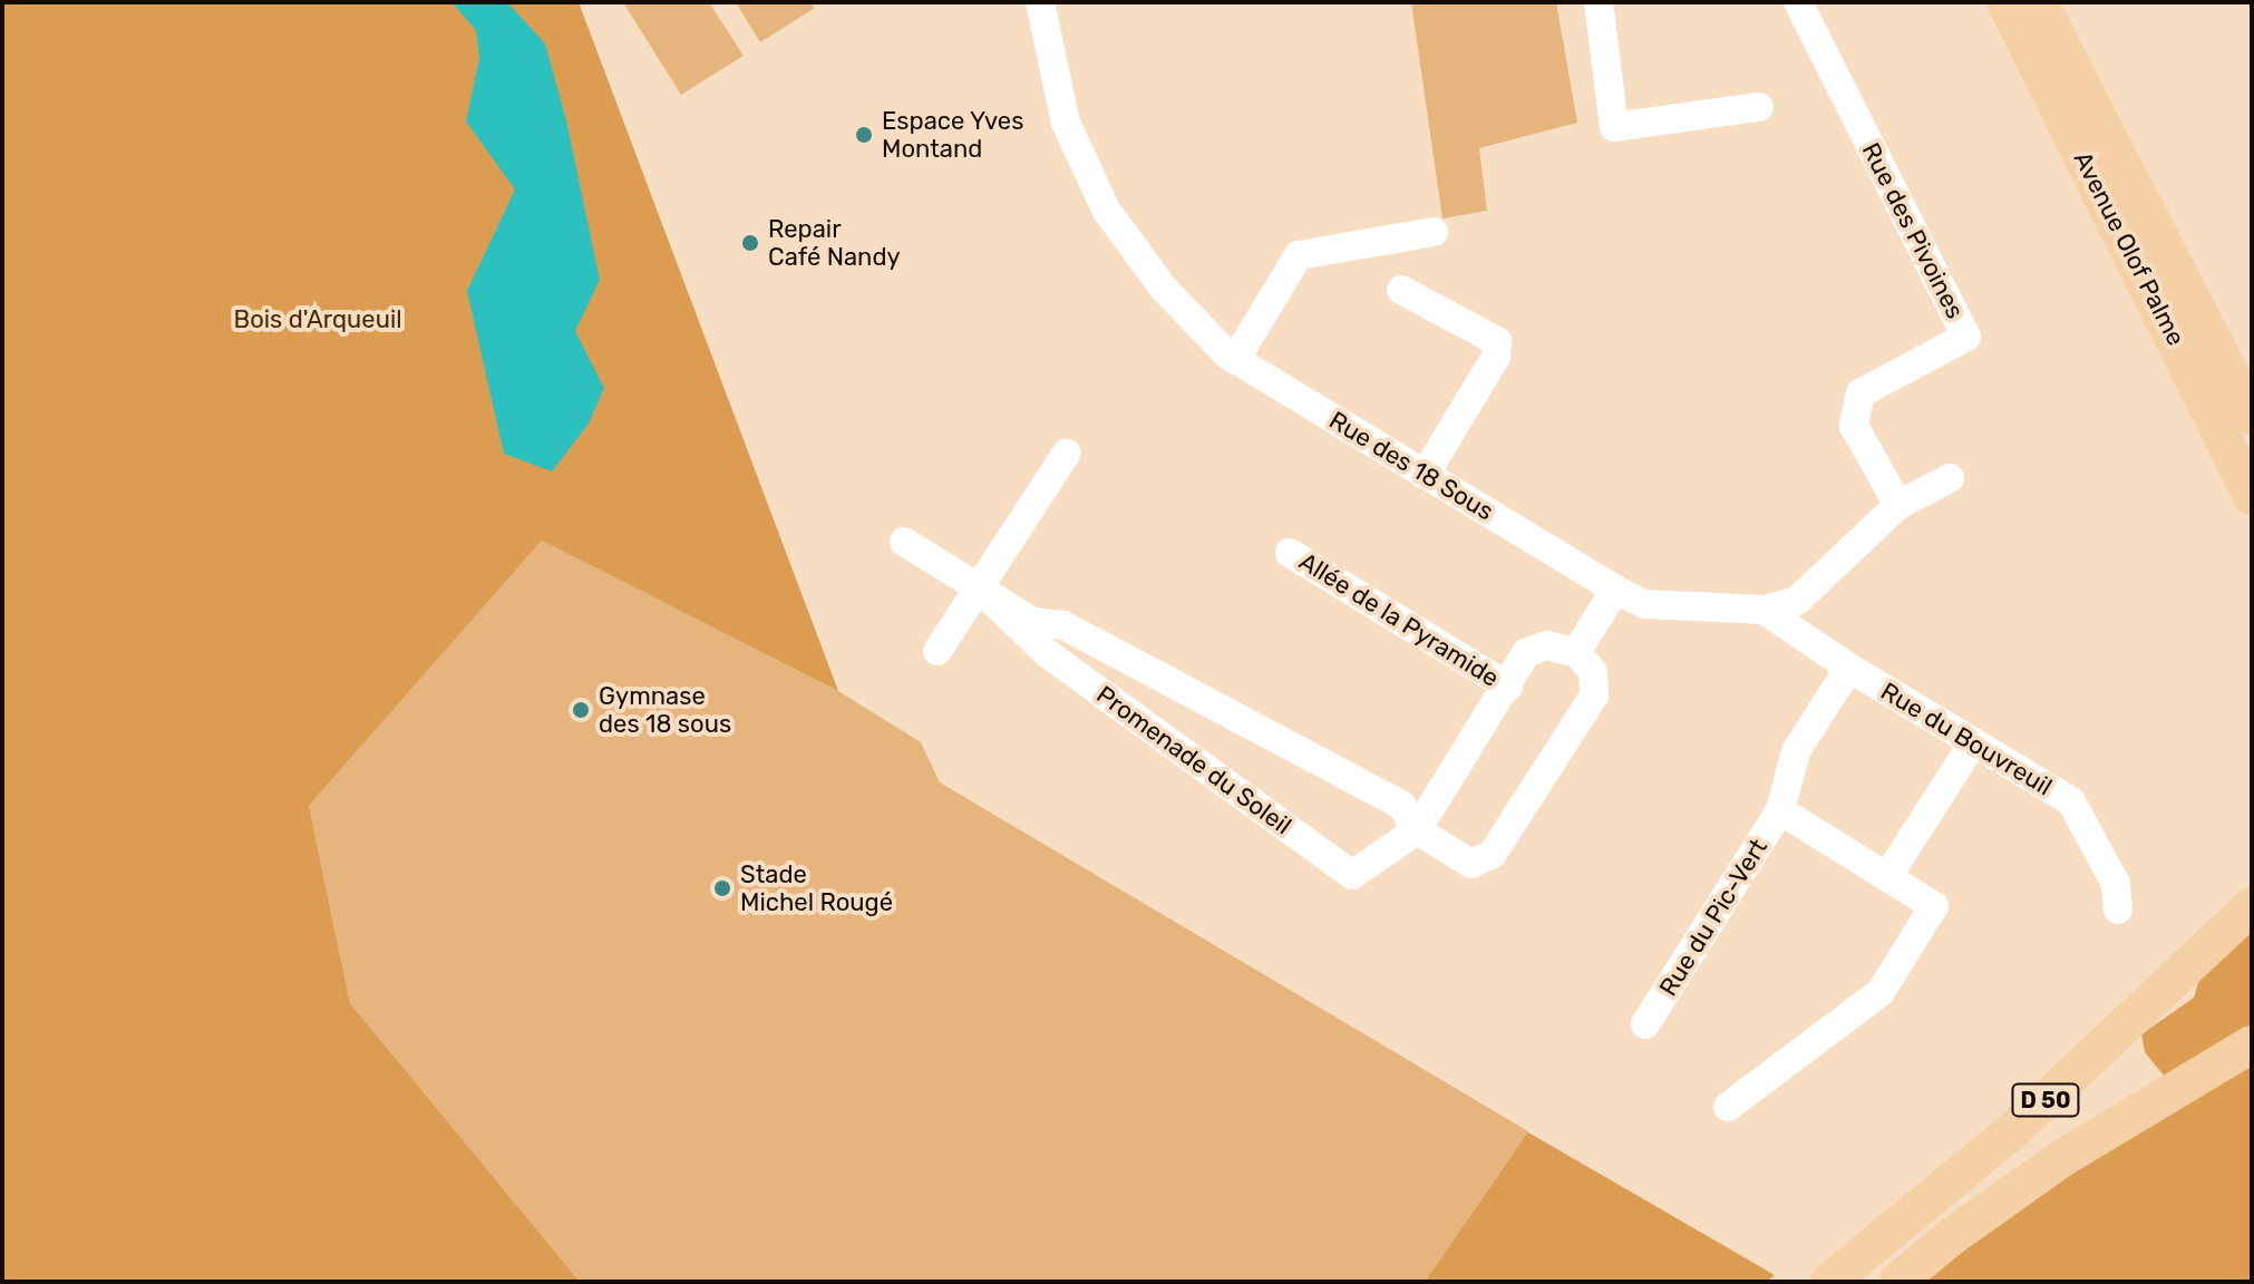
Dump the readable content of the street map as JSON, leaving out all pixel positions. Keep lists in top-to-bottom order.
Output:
{
  "streets": {
    "main road": ["Avenue Olof Palme", "D 50"],
    "street": [
      "Rue des Pivoines",
      "Rue des 18 Sous",
      "Allée de la Pyramide",
      "Rue du Bouvreuil",
      "Promenade du Soleil",
      "Rue du Pic-Vert"
    ]
  },
  "crossings": [
    ["Rue des Pivoines", "Rue des 18 Sous"],
    ["Rue des 18 Sous", "Rue du Bouvreuil"],
    ["Allée de la Pyramide", "Promenade du Soleil"],
    ["Rue du Bouvreuil", "Rue du Pic-Vert"]
  ],
  "parks": ["Bois d'Arqueuil"],
  "places": [
    "Espace Yves Montand",
    "Repair Café Nandy",
    "Gymnase des 18 sous",
    "Stade Michel Rougé"
  ]
}
